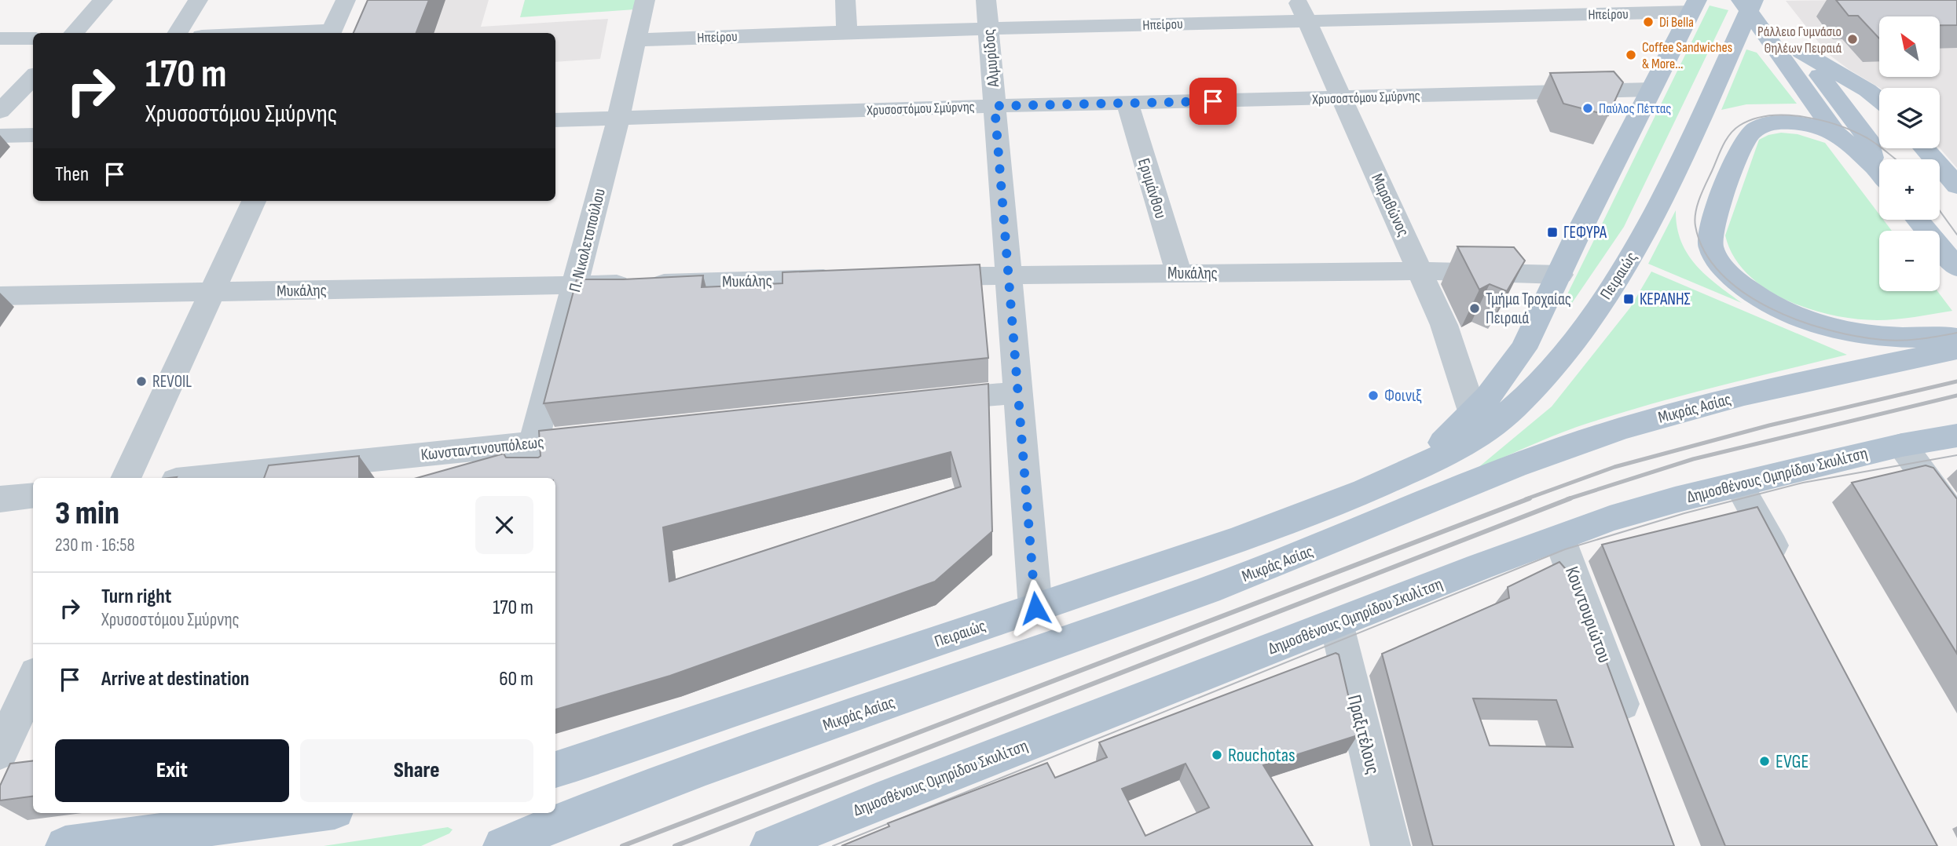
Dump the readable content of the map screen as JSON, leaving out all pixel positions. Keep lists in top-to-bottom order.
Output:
{
  "streets": {
    "main road": ["Πειραιώς", "Μικράς Ασίας", "Δημοσθένους Ομηρίδου Σκυλίτση"],
    "street": [
      "Ηπείρου",
      "Αλμυρίδος",
      "Χρυσοστόμου Σμύρνης",
      "Ερυμάνθου",
      "Μαραθώνος",
      "Π. Νικολετοπούλου",
      "Μυκάλης",
      "Κωνσταντινουπόλεως",
      "Κουντουριώτου",
      "Πραξιτέλους"
    ]
  },
  "crossings": [
    ["Ηπείρου", "Αλμυρίδος"],
    ["Ηπείρου", "Μαραθώνος"],
    ["Ηπείρου", "Π. Νικολετοπούλου"],
    ["Ηπείρου", "Πειραιώς"],
    ["Αλμυρίδος", "Χρυσοστόμου Σμύρνης"],
    ["Αλμυρίδος", "Μυκάλης"],
    ["Αλμυρίδος", "Πειραιώς"],
    ["Χρυσοστόμου Σμύρνης", "Ερυμάνθου"],
    ["Χρυσοστόμου Σμύρνης", "Μαραθώνος"],
    ["Χρυσοστόμου Σμύρνης", "Π. Νικολετοπούλου"],
    ["Χρυσοστόμου Σμύρνης", "Πειραιώς"],
    ["Ερυμάνθου", "Μυκάλης"],
    ["Μαραθώνος", "Μυκάλης"],
    ["Μαραθώνος", "Πειραιώς"],
    ["Π. Νικολετοπούλου", "Μυκάλης"],
    ["Π. Νικολετοπούλου", "Κωνσταντινουπόλεως"],
    ["Μυκάλης", "Πειραιώς"],
    ["Δημοσθένους Ομηρίδου Σκυλίτση", "Κουντουριώτου"],
    ["Δημοσθένους Ομηρίδου Σκυλίτση", "Πραξιτέλους"]
  ],
  "places": {
    "other": [
      "Di Bella",
      "Ράλλειο Γυμνάσιο Θηλέων Πειραιά",
      "Coffee Sandwiches & More...",
      "Παύλος Πέττας",
      "Τμήμα Τροχαίας Πειραιά",
      "REVOIL",
      "Φοινιξ",
      "Rouchotas",
      "EVGE"
    ],
    "transit": ["ΓΕΦΥΡΑ", "ΚΕΡΑΝΗΣ"]
  },
  "north": "top left",
  "page": {
    "map_buttons": ["+", "−"],
    "turn": ["170 m", "Χρυσοστόμου Σμύρνης"],
    "then": "Then",
    "heading": ["3 min", "230 m · 16:58"],
    "list": [
      {
        "name": "Turn right",
        "note": "Χρυσοστόμου Σμύρνης",
        "value": "170 m"
      },
      {
        "name": "Arrive at destination",
        "value": "60 m"
      }
    ],
    "buttons": ["Exit", "Share"]
  }
}
